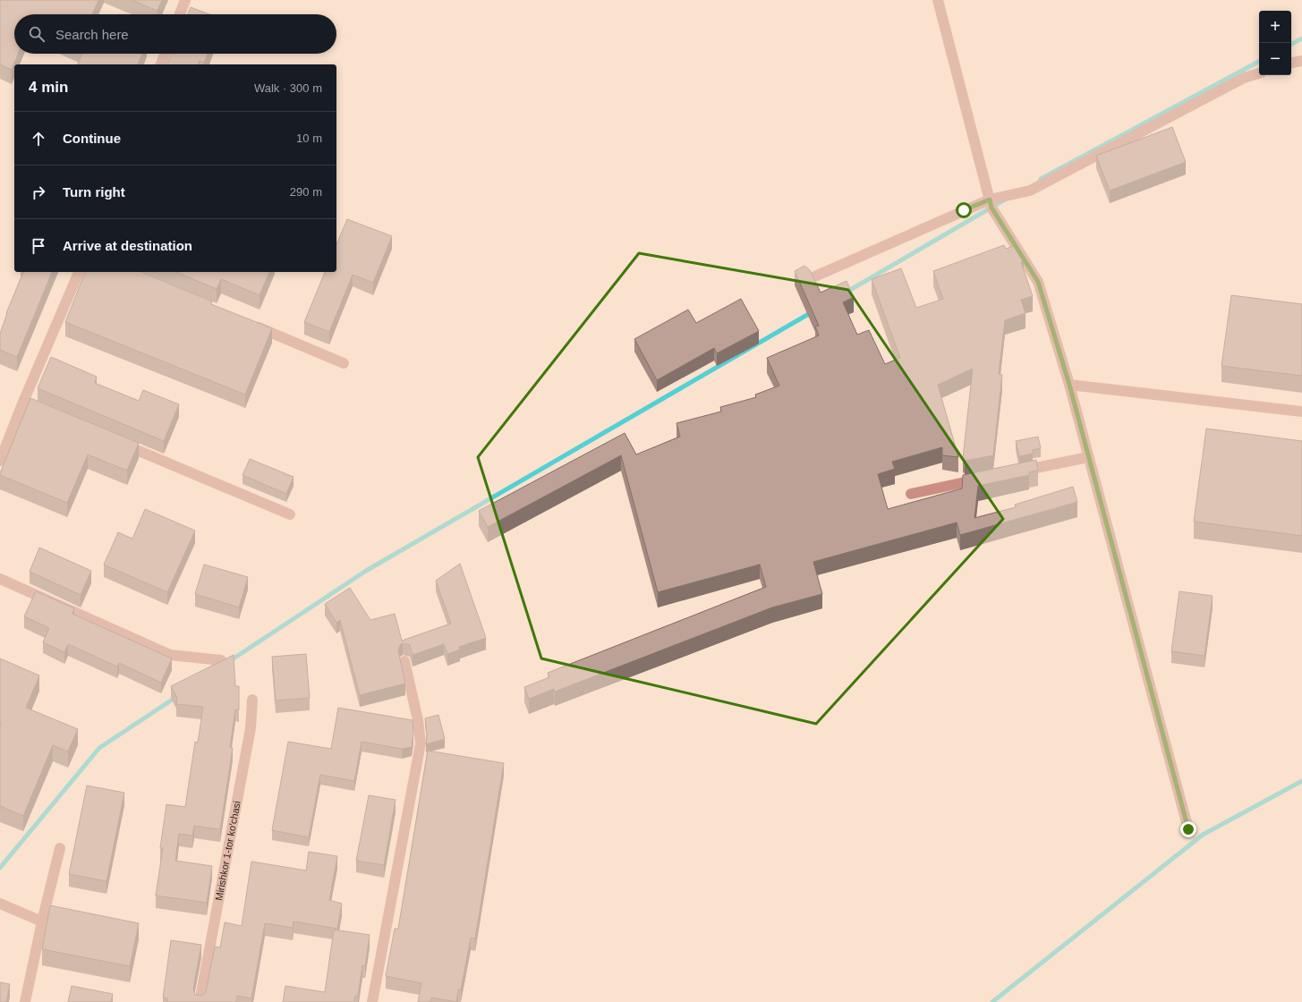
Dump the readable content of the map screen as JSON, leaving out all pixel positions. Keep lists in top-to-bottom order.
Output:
{
  "streets": {
    "street": ["Mirishkor 1-tor ko'chasi"]
  },
  "page": {
    "map_buttons": ["+", "−"],
    "search": "Search here",
    "heading": ["4 min", "Walk · 300 m"],
    "list": [
      ["Continue", "10 m"],
      ["Turn right", "290 m"],
      "Arrive at destination"
    ]
  }
}
